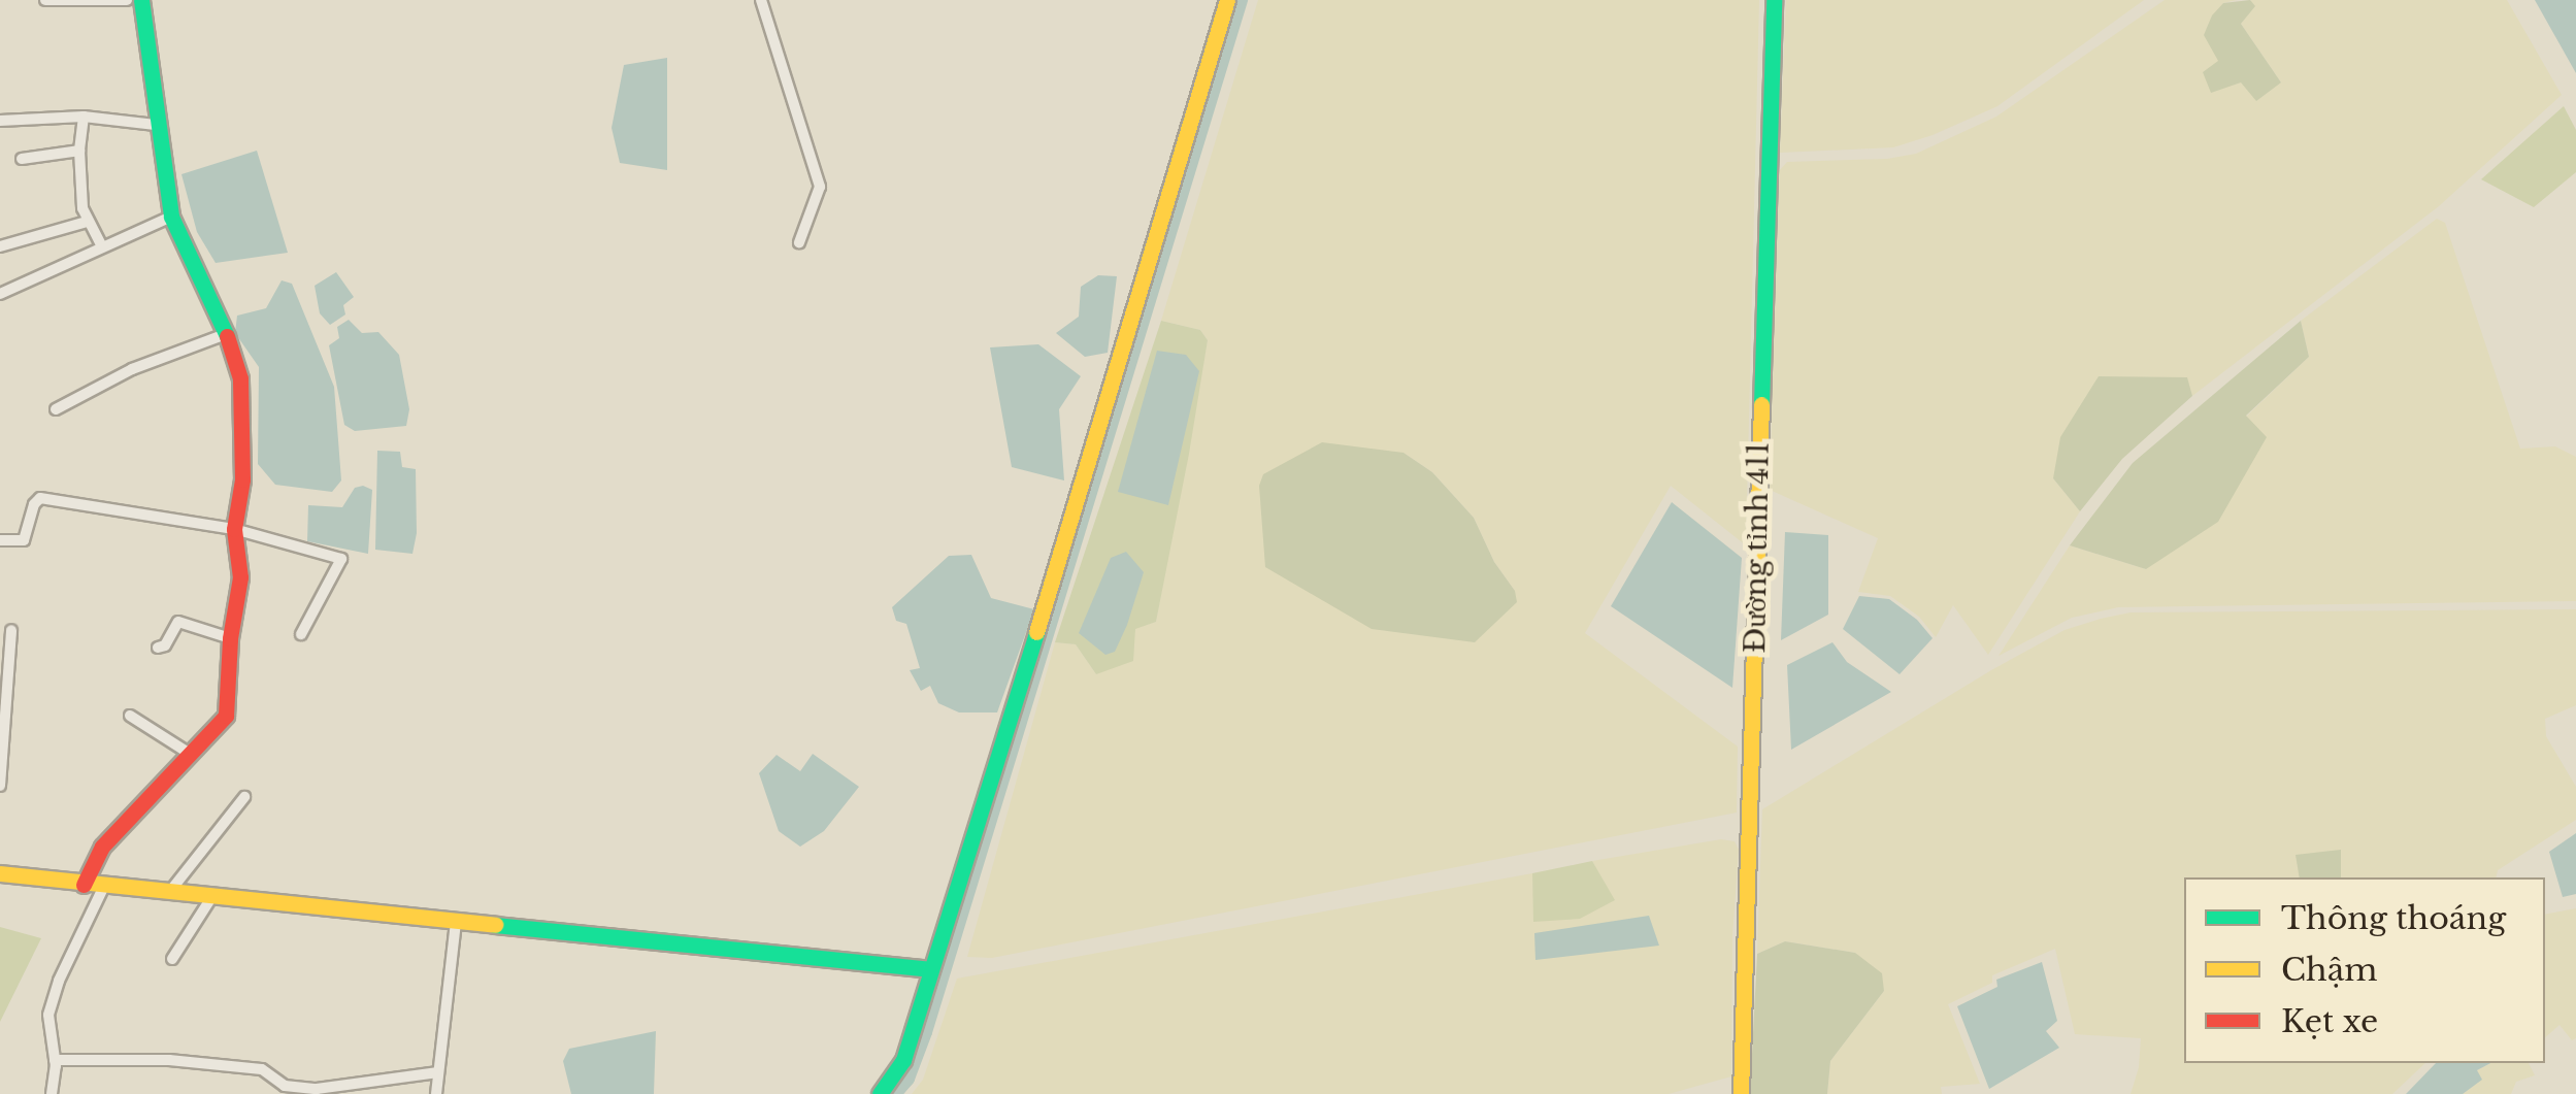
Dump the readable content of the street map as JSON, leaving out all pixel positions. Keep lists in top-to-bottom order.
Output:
{
  "streets": {
    "main road": ["Đường tỉnh 411"]
  },
  "legend": ["Thông thoáng", "Chậm", "Kẹt xe"]
}
